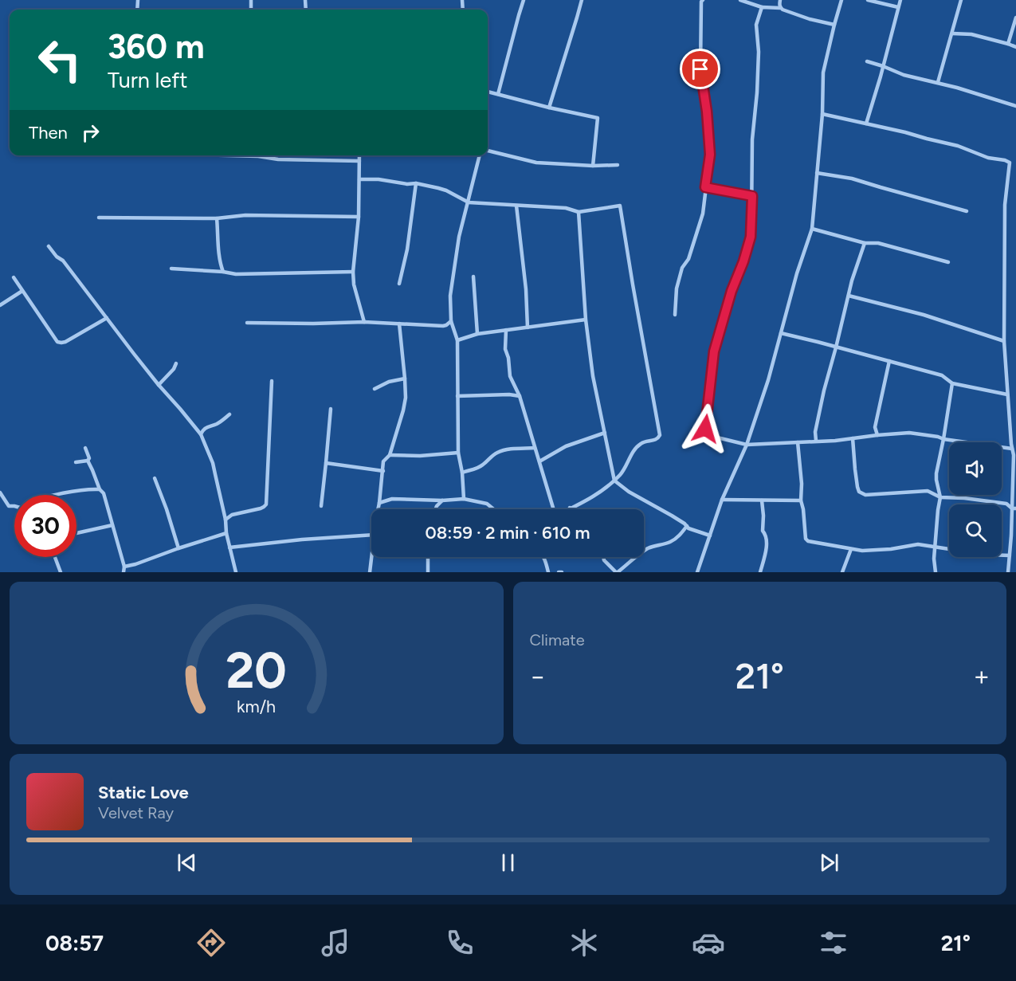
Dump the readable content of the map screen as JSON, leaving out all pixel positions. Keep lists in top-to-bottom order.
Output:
{
  "page": {
    "turn": ["360 m", "Turn left"],
    "then": "Then",
    "limit": "30",
    "trip": "08:59 · 2 min · 610 m",
    "tile": "Climate",
    "heat": ["−", "21°", "+"],
    "song": ["Static Love", "Velvet Ray"],
    "tabs": ["08:57", "21°"],
    "gauge": ["20", "km/h"]
  }
}
